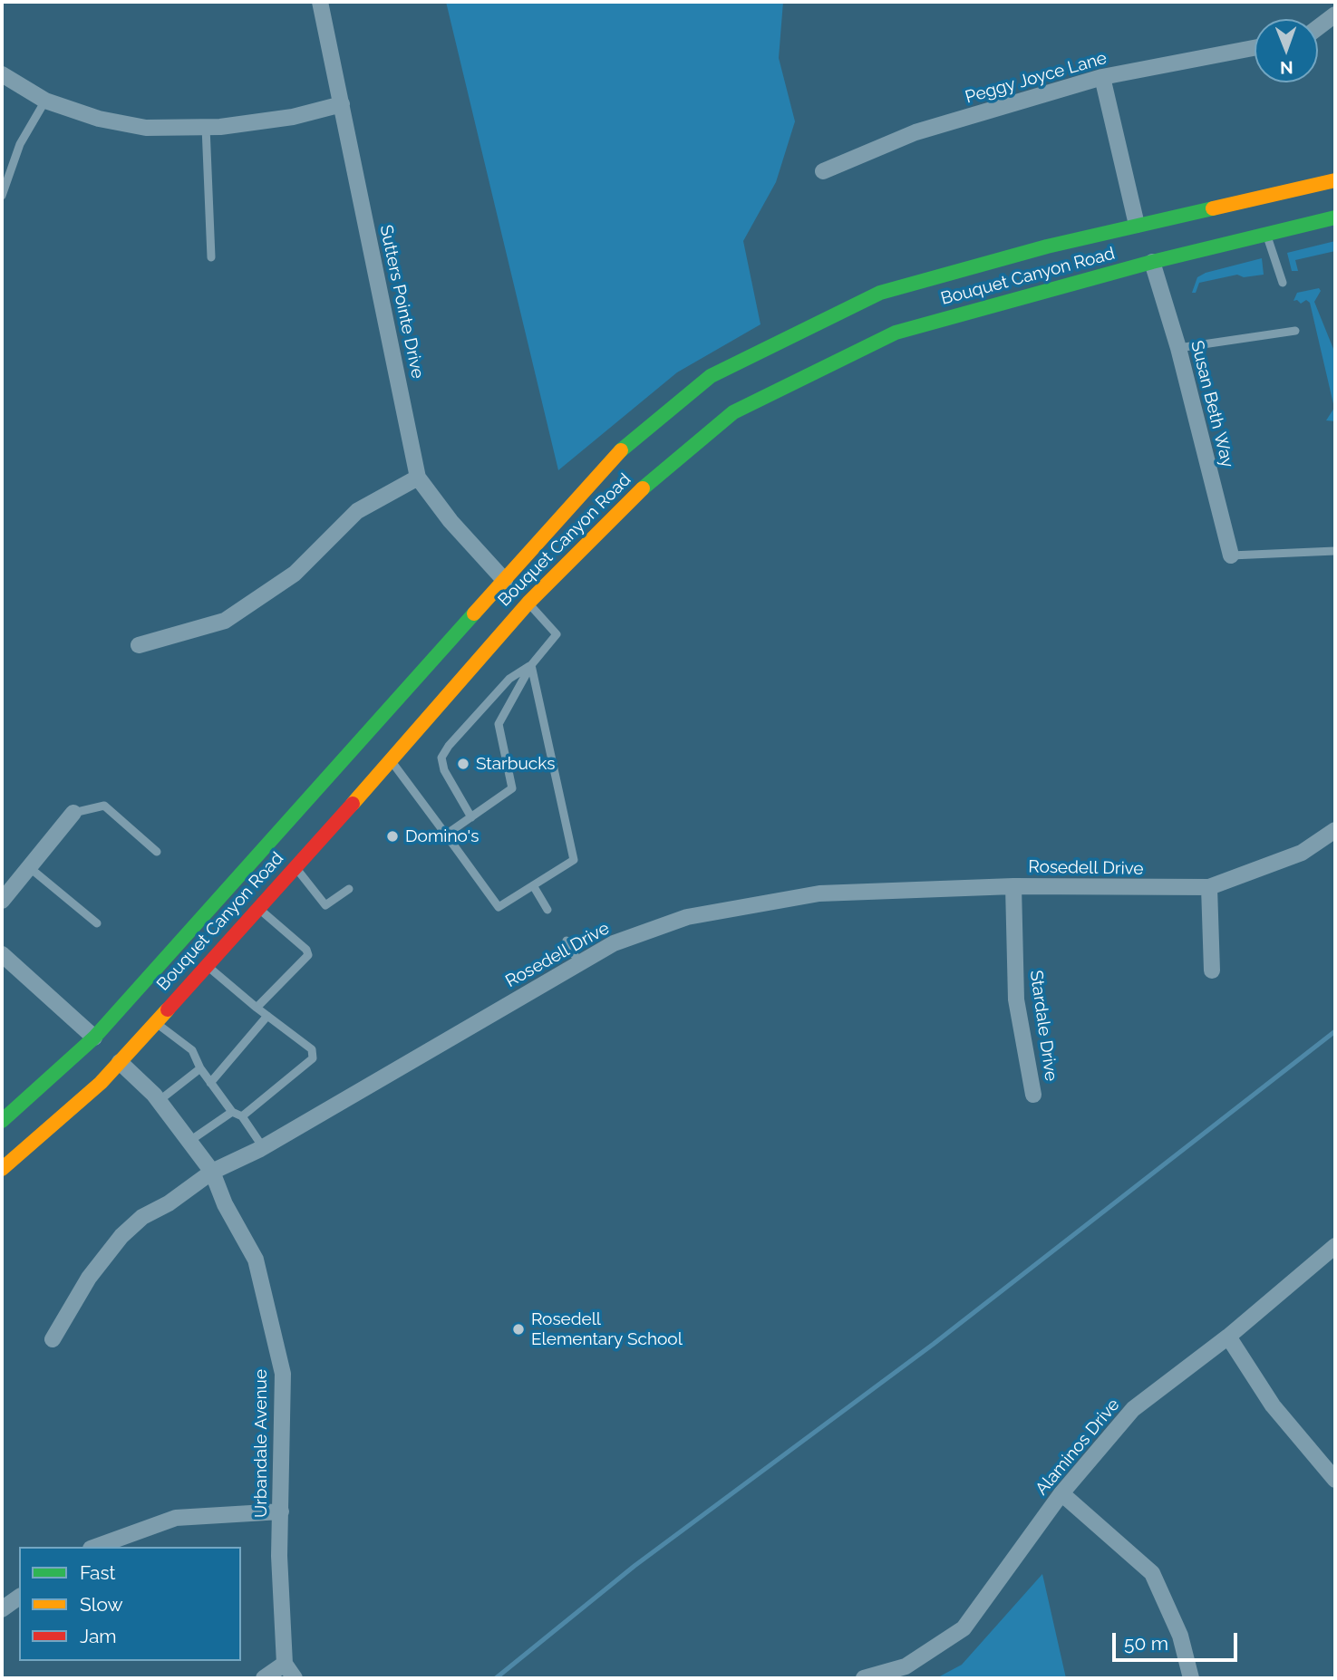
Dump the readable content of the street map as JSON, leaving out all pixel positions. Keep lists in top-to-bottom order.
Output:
{
  "streets": {
    "main road": ["Bouquet Canyon Road"],
    "street": [
      "Peggy Joyce Lane",
      "Sutters Pointe Drive",
      "Susan Beth Way",
      "Rosedell Drive",
      "Stardale Drive",
      "Urbandale Avenue",
      "Alaminos Drive"
    ]
  },
  "crossings": [
    ["Bouquet Canyon Road", "Sutters Pointe Drive"],
    ["Bouquet Canyon Road", "Susan Beth Way"],
    ["Bouquet Canyon Road", "Urbandale Avenue"],
    ["Rosedell Drive", "Stardale Drive"],
    ["Rosedell Drive", "Urbandale Avenue"]
  ],
  "places": ["Starbucks", "Domino's", "Rosedell Elementary School"],
  "legend": ["Fast", "Slow", "Jam"],
  "scale_bar": "50 m",
  "north": "bottom"
}
